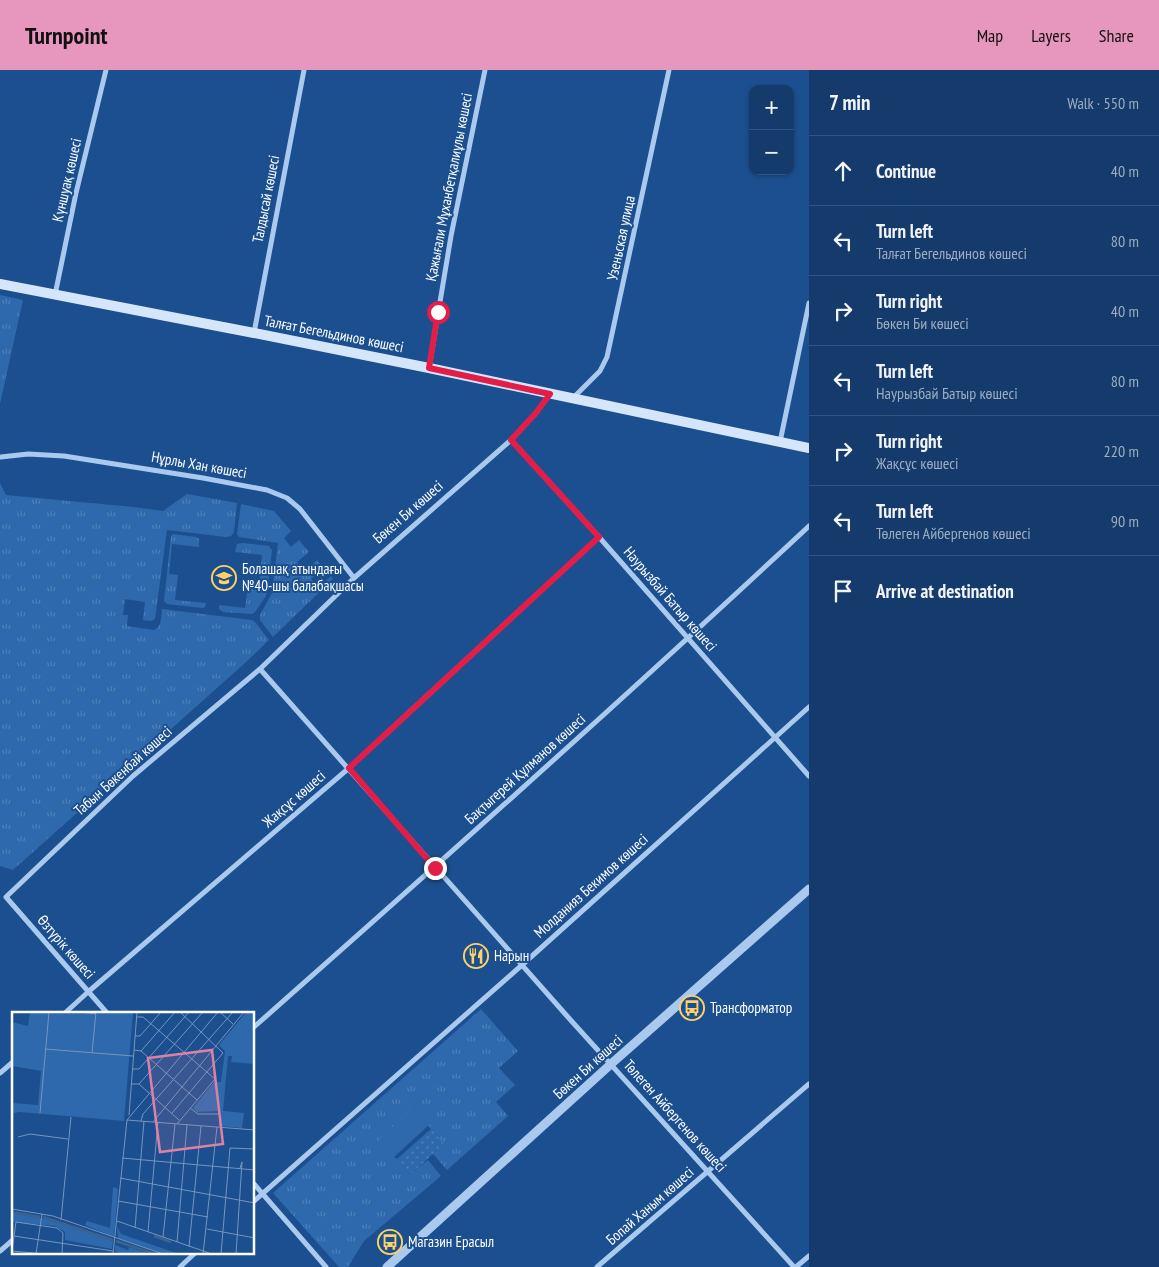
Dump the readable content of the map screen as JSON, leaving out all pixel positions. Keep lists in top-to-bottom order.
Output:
{
  "streets": {
    "main road": ["Талғат Бегельдинов көшесі"],
    "street": [
      "Күншуақ көшесі",
      "Қажығали Мұханбетқалиұлы көшесі",
      "Талдысай көшесі",
      "Узеньская улица",
      "Нұрлы Хан көшесі",
      "Бөкен Би көшесі",
      "Наурызбай Батыр көшесі",
      "Бақтыгерей Құлманов көшесі",
      "Табын Бөкенбай көшесі",
      "Жақсұс көшесі",
      "Молданияз Бекимов көшесі",
      "Өзтүрік көшесі",
      "Төлеген Айбергенов көшесі",
      "Бопай Ханым көшесі"
    ]
  },
  "crossings": [
    ["Күншуақ көшесі", "Талғат Бегельдинов көшесі"],
    ["Қажығали Мұханбетқалиұлы көшесі", "Талғат Бегельдинов көшесі"],
    ["Талдысай көшесі", "Талғат Бегельдинов көшесі"],
    ["Узеньская улица", "Талғат Бегельдинов көшесі"],
    ["Талғат Бегельдинов көшесі", "Бөкен Би көшесі"],
    ["Нұрлы Хан көшесі", "Бөкен Би көшесі"],
    ["Бөкен Би көшесі", "Наурызбай Батыр көшесі"],
    ["Бөкен Би көшесі", "Табын Бөкенбай көшесі"],
    ["Бөкен Би көшесі", "Төлеген Айбергенов көшесі"],
    ["Наурызбай Батыр көшесі", "Бақтыгерей Құлманов көшесі"],
    ["Наурызбай Батыр көшесі", "Жақсұс көшесі"],
    ["Наурызбай Батыр көшесі", "Молданияз Бекимов көшесі"],
    ["Бақтыгерей Құлманов көшесі", "Төлеген Айбергенов көшесі"],
    ["Табын Бөкенбай көшесі", "Өзтүрік көшесі"],
    ["Табын Бөкенбай көшесі", "Төлеген Айбергенов көшесі"],
    ["Жақсұс көшесі", "Өзтүрік көшесі"],
    ["Жақсұс көшесі", "Төлеген Айбергенов көшесі"],
    ["Молданияз Бекимов көшесі", "Төлеген Айбергенов көшесі"],
    ["Төлеген Айбергенов көшесі", "Бопай Ханым көшесі"]
  ],
  "places": {
    "school or university": ["Болашақ атындағы №40-шы балабақшасы"],
    "restaurant": ["Нарын"],
    "bus stop": ["Трансформатор", "Магазин Ерасыл"]
  },
  "page": {
    "header": "Turnpoint",
    "nav": ["Map", "Layers", "Share"],
    "heading": ["7 min", "Walk · 550 m"],
    "map_buttons": ["+", "−"],
    "list": [
      ["Continue", "40 m"],
      ["Turn left", "Талғат Бегельдинов көшесі", "80 m"],
      ["Turn right", "Бөкен Би көшесі", "40 m"],
      ["Turn left", "Наурызбай Батыр көшесі", "80 m"],
      ["Turn right", "Жақсұс көшесі", "220 m"],
      ["Turn left", "Төлеген Айбергенов көшесі", "90 m"],
      "Arrive at destination"
    ]
  }
}
